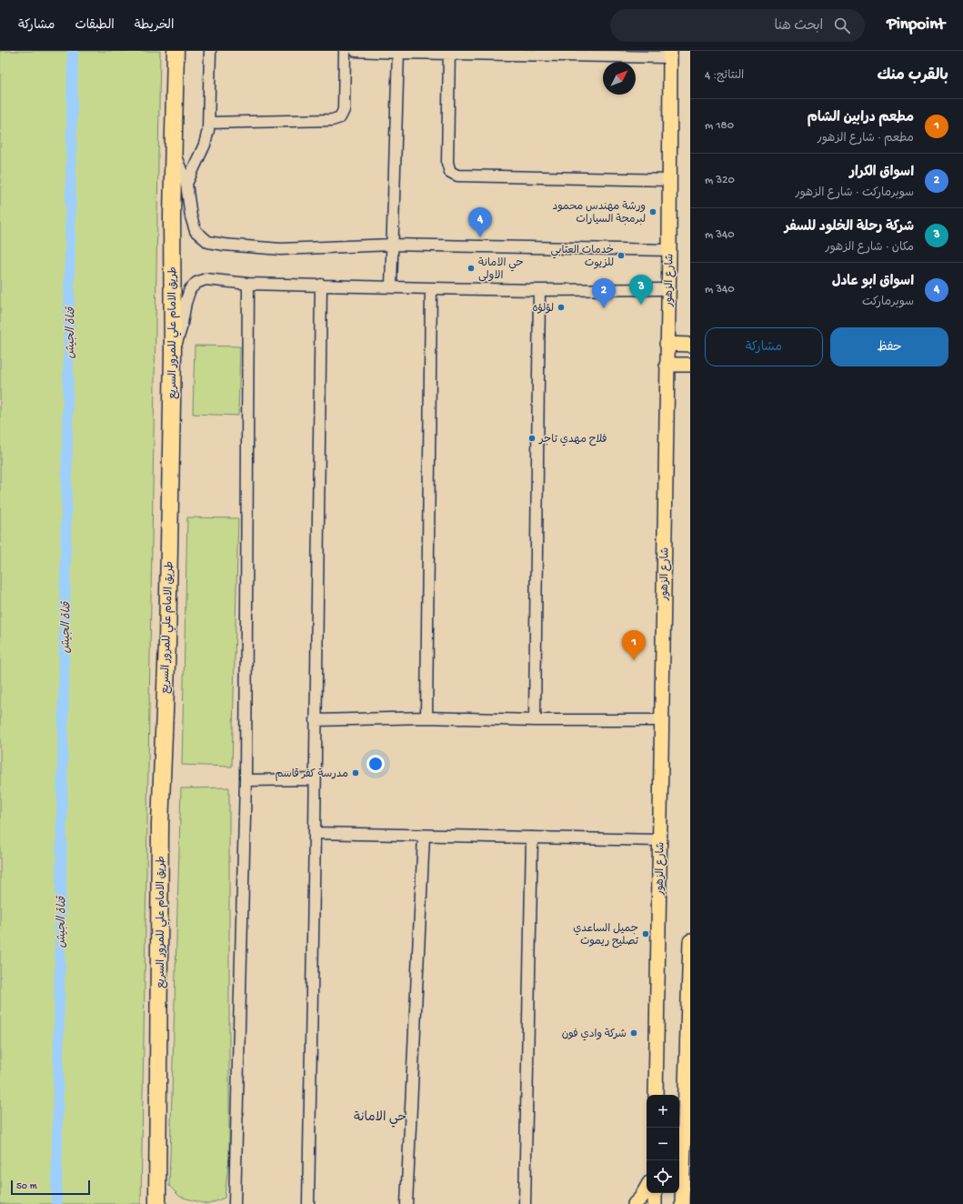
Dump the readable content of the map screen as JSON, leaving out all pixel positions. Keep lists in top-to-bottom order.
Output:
{
  "streets": {
    "highway": ["طريق الامام علي للمرور السريع"],
    "main road": ["شارع الزهور"]
  },
  "districts": ["حي الامانة"],
  "water": ["قناة الجيش"],
  "places": [
    "ورشة مهندس محمود لبرمجة السيارات",
    "خدمات العتابي للزيوت",
    "حي الامانة الاولى",
    "لؤلؤه",
    "فلاح مهدي تاجر",
    "مدرسة كفر قاسم",
    "جميل الساعدي تصليح ريموت",
    "شركة وادي فون"
  ],
  "scale_bar": "50 m",
  "north": "top right",
  "page": {
    "header": "Pinpoint",
    "search": "ابحث هنا",
    "nav": ["الخريطة", "الطبقات", "مشاركة"],
    "heading": ["بالقرب منك", "النتائج: 4"],
    "list": [
      {
        "mark": "1",
        "name": "مطعم درابين الشام",
        "note": "مطعم · شارع الزهور",
        "value": "180 m"
      },
      {
        "mark": "2",
        "name": "اسواق الكرار",
        "note": "سوبرماركت · شارع الزهور",
        "value": "320 m"
      },
      {
        "mark": "3",
        "name": "شركة رحلة الخلود للسفر",
        "note": "مكان · شارع الزهور",
        "value": "340 m"
      },
      {
        "mark": "4",
        "name": "اسواق ابو عادل",
        "note": "سوبرماركت",
        "value": "340 m"
      }
    ],
    "pins": [
      "4",
      "3",
      "2",
      "1"
    ],
    "buttons": ["حفظ", "مشاركة"],
    "map_buttons": ["+", "−"],
    "scale": "50 m"
  }
}
